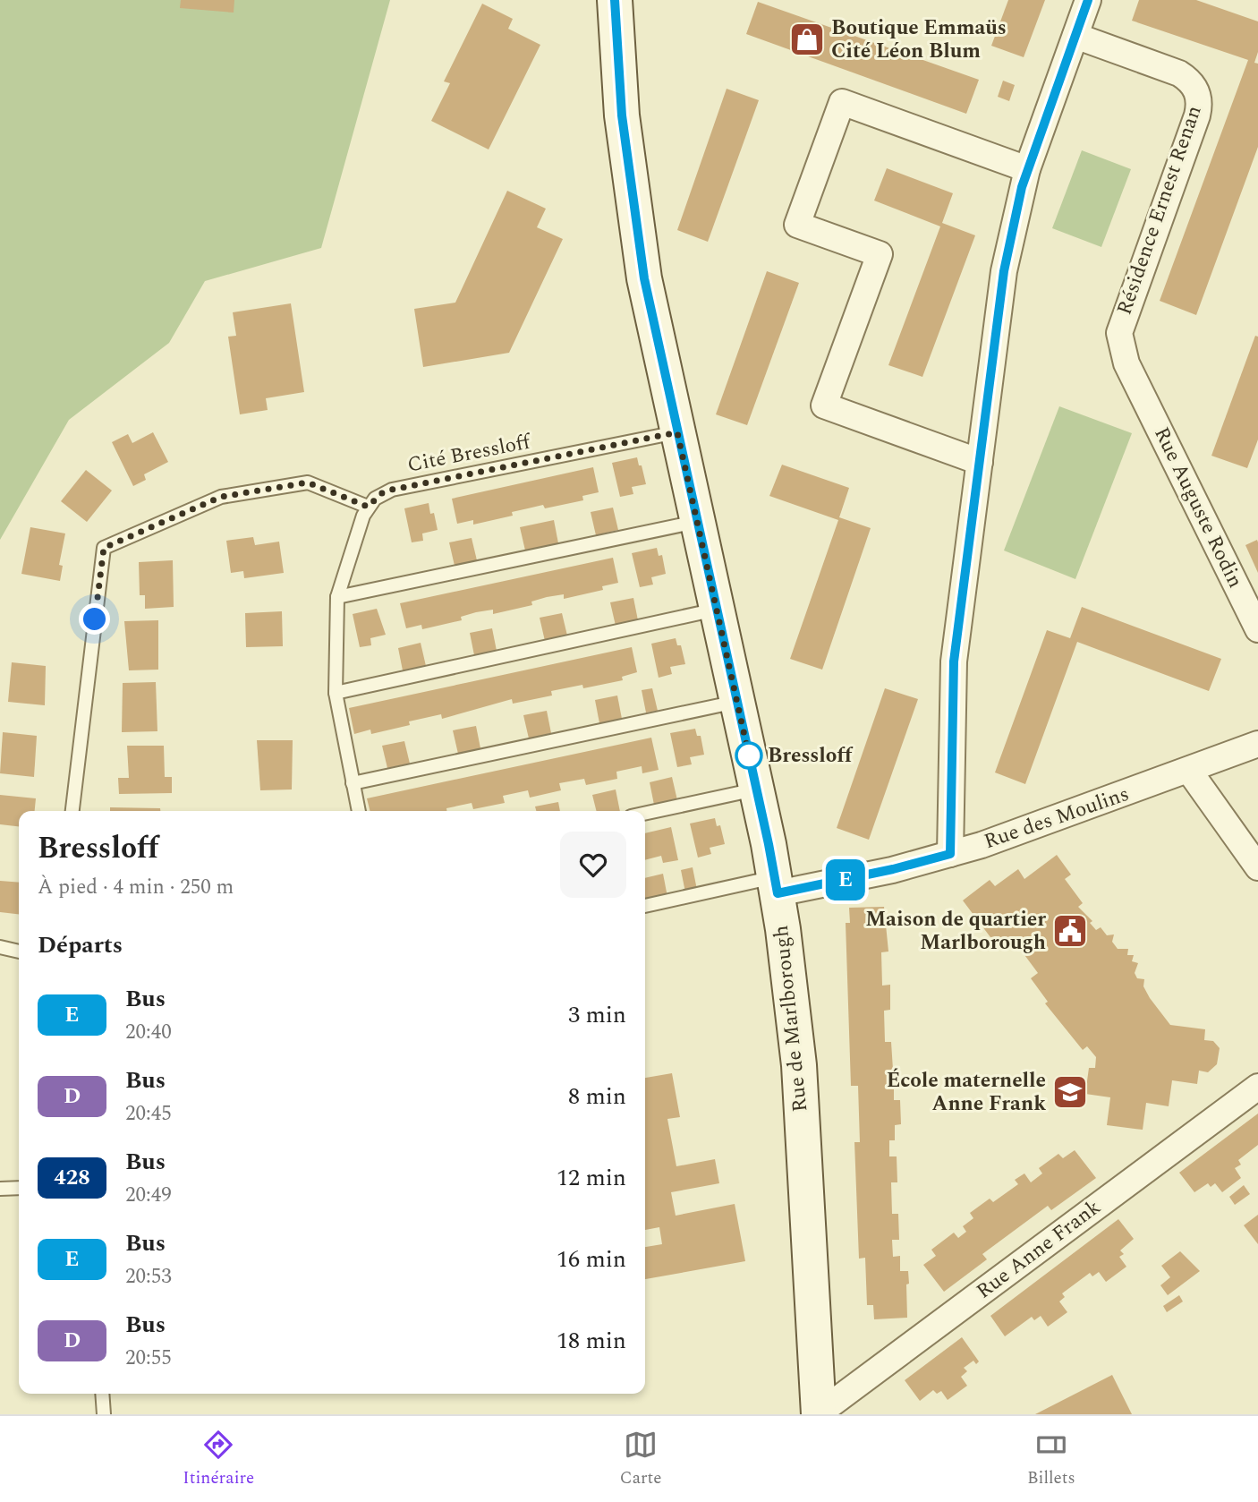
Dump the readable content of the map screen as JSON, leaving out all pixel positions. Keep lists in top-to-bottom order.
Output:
{
  "streets": {
    "main road": ["Rue de Marlborough"],
    "street": [
      "Résidence Ernest Renan",
      "Rue Auguste Rodin",
      "Rue des Moulins",
      "Rue Anne Frank"
    ],
    "lane": ["Cité Bressloff"]
  },
  "crossings": [
    ["Résidence Ernest Renan", "Rue Auguste Rodin"],
    ["Cité Bressloff", "Rue de Marlborough"],
    ["Rue des Moulins", "Rue de Marlborough"],
    ["Rue de Marlborough", "Rue Anne Frank"]
  ],
  "places": {
    "shop": ["Boutique Emmaüs Cité Léon Blum"],
    "other": ["Bressloff"],
    "public building": ["Maison de quartier Marlborough"],
    "school or university": ["École maternelle Anne Frank"]
  },
  "lines": ["bus line E"],
  "page": {
    "on_map": "E",
    "heading": [
      ["Bressloff", "À pied · 4 min · 250 m"],
      "Départs"
    ],
    "list": [
      {
        "mark": "E",
        "name": "Bus",
        "note": "20:40",
        "value": "3 min"
      },
      {
        "mark": "D",
        "name": "Bus",
        "note": "20:45",
        "value": "8 min"
      },
      {
        "mark": "428",
        "name": "Bus",
        "note": "20:49",
        "value": "12 min"
      },
      {
        "mark": "E",
        "name": "Bus",
        "note": "20:53",
        "value": "16 min"
      },
      {
        "mark": "D",
        "name": "Bus",
        "note": "20:55",
        "value": "18 min"
      }
    ],
    "tabs": ["Itinéraire", "Carte", "Billets"]
  }
}
